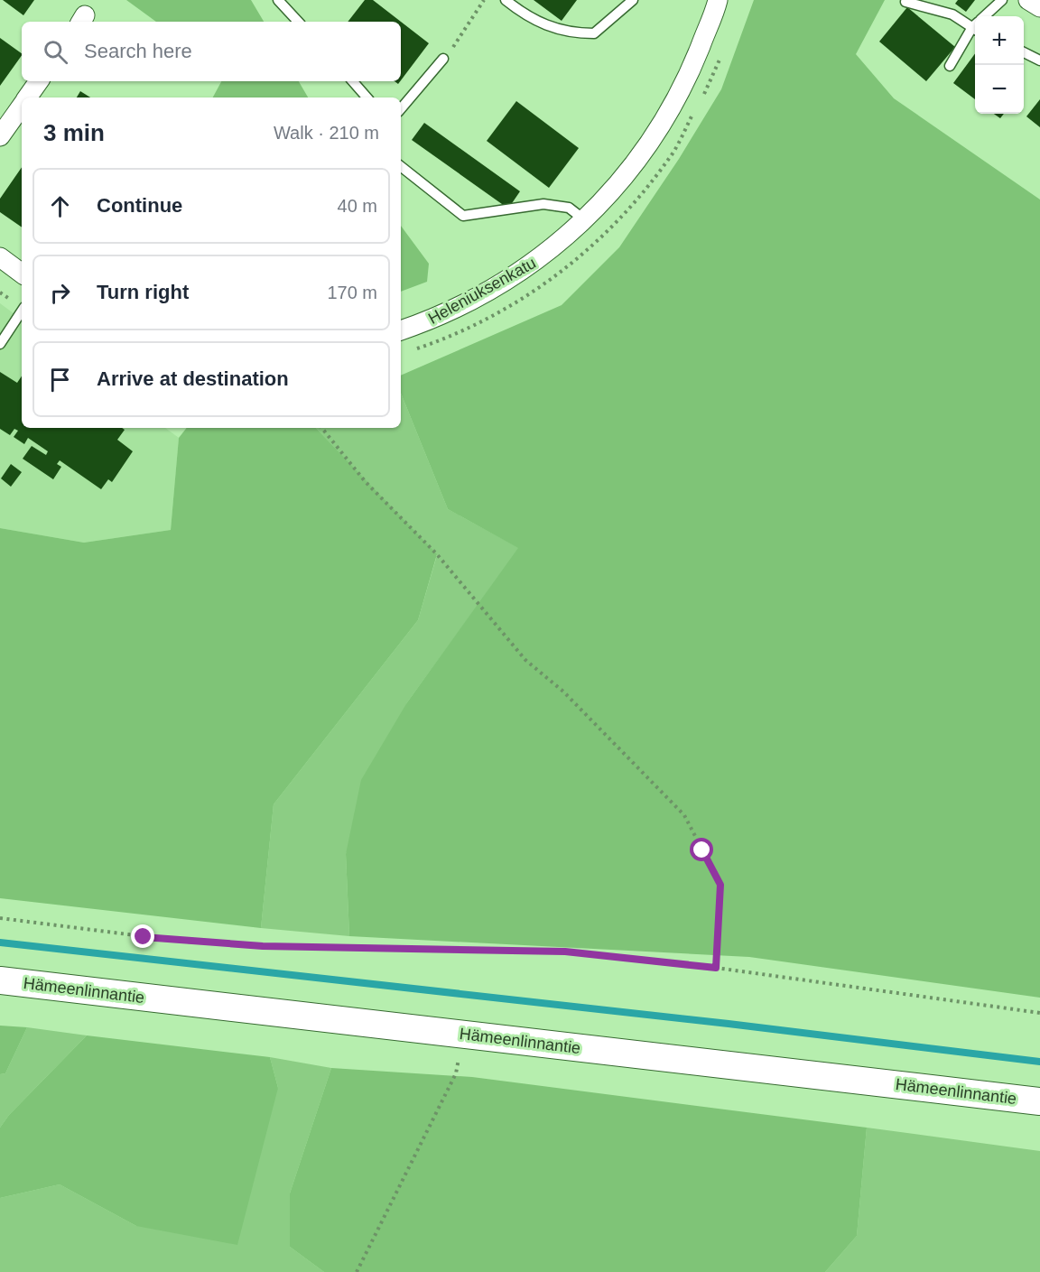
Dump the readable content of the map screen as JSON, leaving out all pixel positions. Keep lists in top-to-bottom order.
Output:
{
  "streets": {
    "main road": ["Hämeenlinnantie"],
    "street": ["Heleniuksenkatu"]
  },
  "page": {
    "map_buttons": ["+", "−"],
    "search": "Search here",
    "heading": ["3 min", "Walk · 210 m"],
    "list": [
      ["Continue", "40 m"],
      ["Turn right", "170 m"],
      "Arrive at destination"
    ]
  }
}
